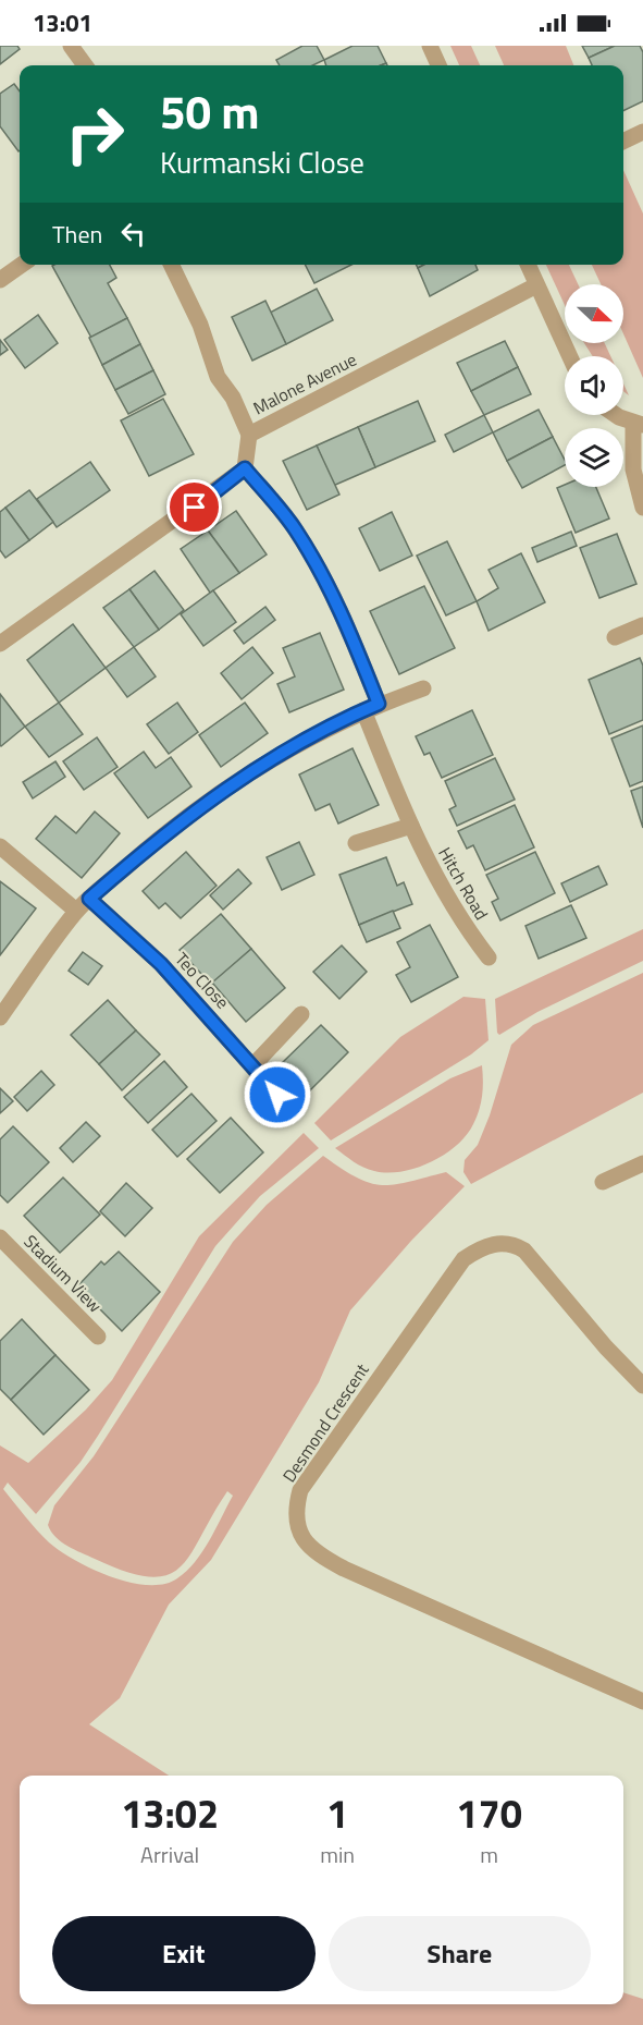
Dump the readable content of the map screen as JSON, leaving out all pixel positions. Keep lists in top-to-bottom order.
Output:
{
  "streets": {
    "street": [
      "Malone Avenue",
      "Hitch Road",
      "Teo Close",
      "Stadium View",
      "Desmond Crescent"
    ]
  },
  "crossings": [
    ["Malone Avenue", "Hitch Road"]
  ],
  "north": "right",
  "page": {
    "status": "13:01",
    "turn": ["50 m", "Kurmanski Close"],
    "then": "Then",
    "eta": [
      "13:02",
      "Arrival",
      "1",
      "min",
      "170",
      "m"
    ],
    "buttons": ["Exit", "Share"]
  }
}
